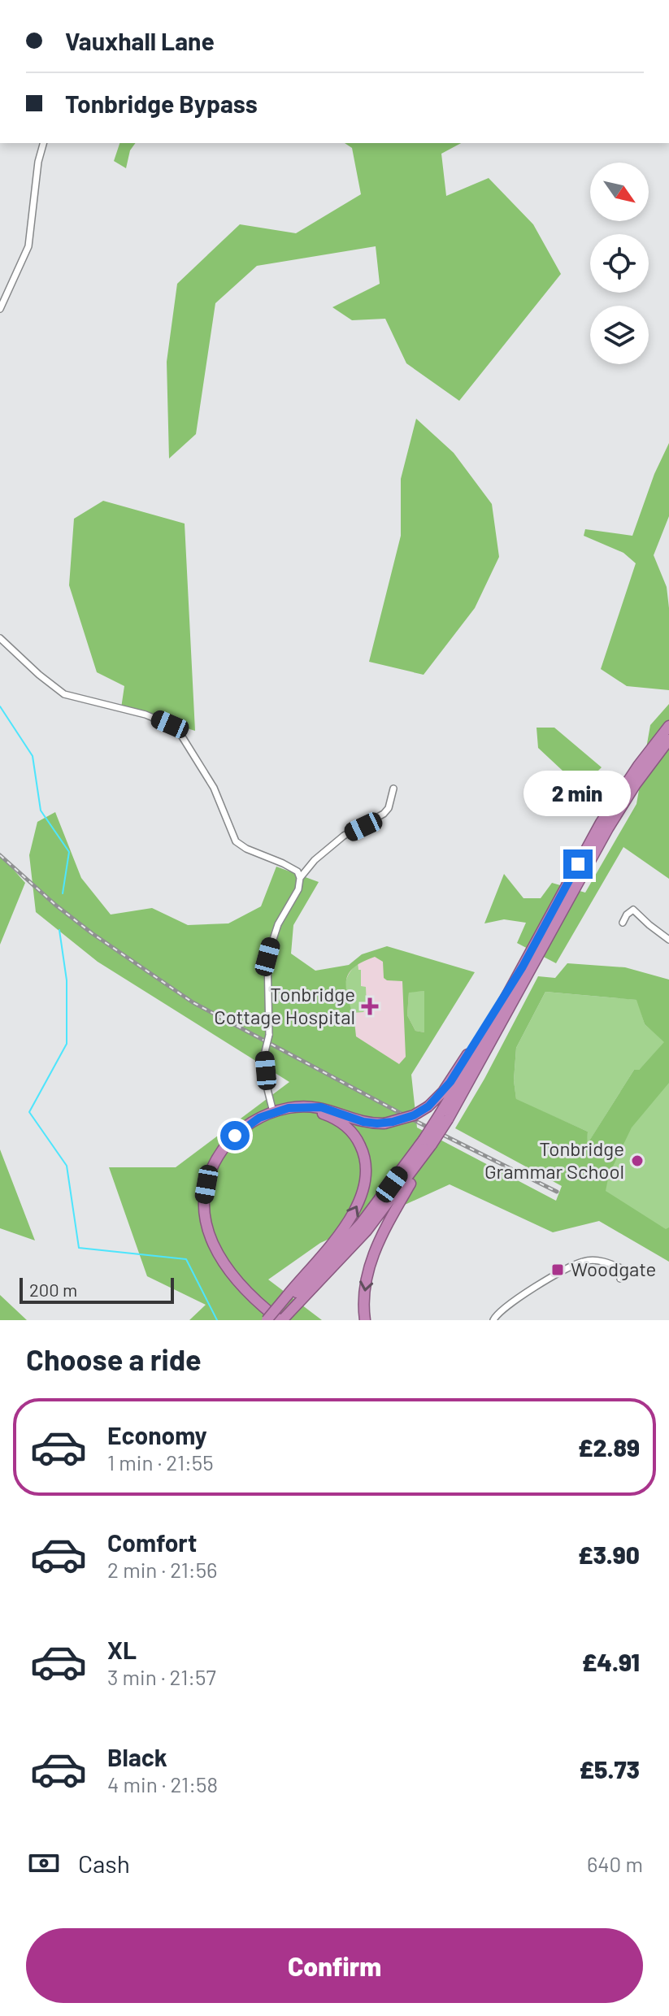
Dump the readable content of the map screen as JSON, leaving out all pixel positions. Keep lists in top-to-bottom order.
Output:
{
  "places": {
    "health": ["Tonbridge Cottage Hospital"],
    "other": ["Tonbridge Grammar School"],
    "transit": ["Woodgate"]
  },
  "scale_bar": "200 m",
  "north": "bottom right",
  "page": {
    "banner": ["Vauxhall Lane", "Tonbridge Bypass"],
    "bubble": "2 min",
    "scale": "200 m",
    "heading": "Choose a ride",
    "list": [
      {
        "name": "Economy",
        "note": "1 min · 21:55",
        "value": "£2.89"
      },
      {
        "name": "Comfort",
        "note": "2 min · 21:56",
        "value": "£3.90"
      },
      {
        "name": "XL",
        "note": "3 min · 21:57",
        "value": "£4.91"
      },
      {
        "name": "Black",
        "note": "4 min · 21:58",
        "value": "£5.73"
      }
    ],
    "pay": ["Cash", "640 m"],
    "buttons": "Confirm"
  }
}
